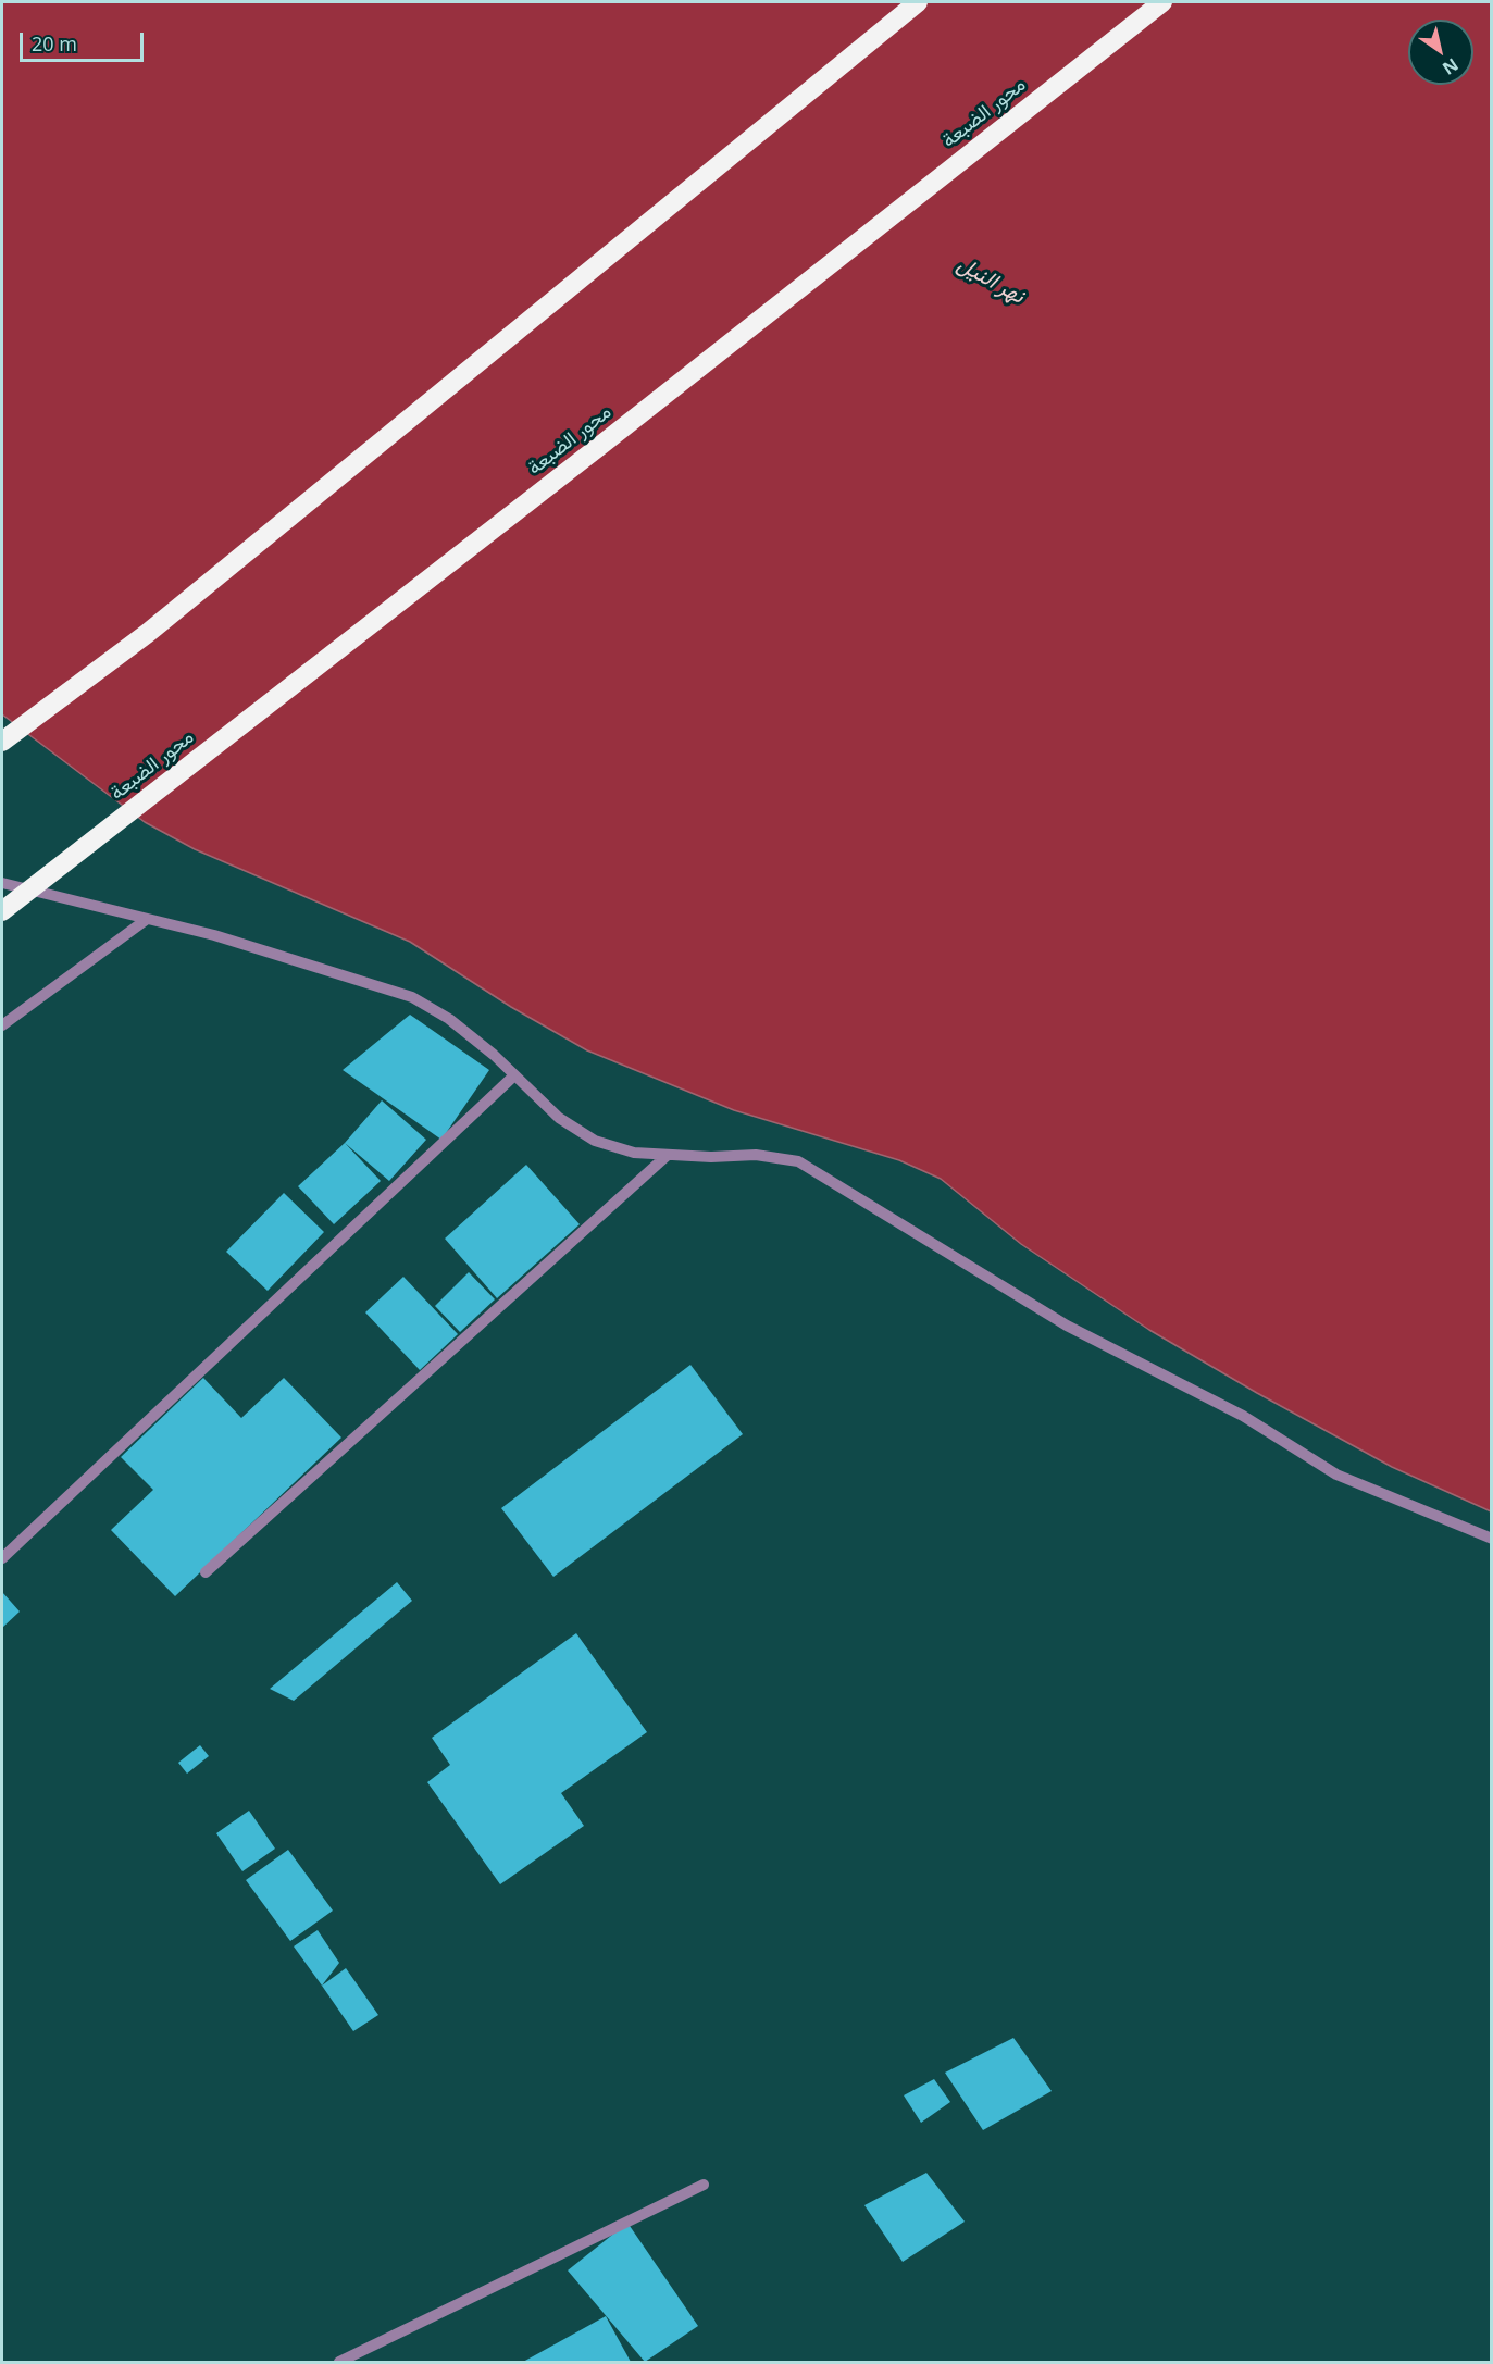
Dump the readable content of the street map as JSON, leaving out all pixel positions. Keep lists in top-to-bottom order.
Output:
{
  "streets": {
    "highway": ["محور الضبعة"]
  },
  "water": ["نهر النيل"],
  "scale_bar": "20 m",
  "north": "bottom right"
}
